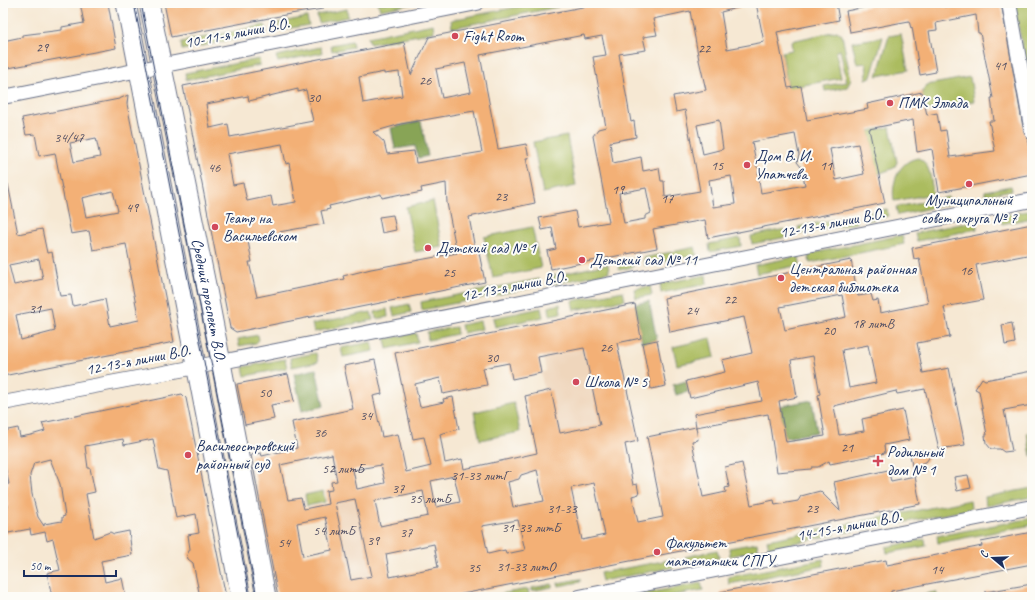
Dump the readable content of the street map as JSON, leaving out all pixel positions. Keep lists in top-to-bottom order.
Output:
{
  "streets": {
    "main road": ["Средний проспект В.О."],
    "street": ["10-11-я линии В.О.", "12-13-я линии В.О.", "14-15-я линии В.О."]
  },
  "crossings": [
    ["10-11-я линии В.О.", "Средний проспект В.О."],
    ["12-13-я линии В.О.", "Средний проспект В.О."]
  ],
  "places": {
    "other": [
      "Fight Room",
      "ПМК Эллада",
      "Дом В. И. Упатчева",
      "Муниципальный совет округа № 7",
      "Театр на Васильевском",
      "Детский сад № 1",
      "Детский сад № 11",
      "Центральная районная детская библиотека",
      "Школа № 5",
      "Василеостровский районный суд",
      "Факультет математики СПГУ"
    ],
    "health": ["Родильный дом № 1"]
  },
  "house_numbers": [
    "29",
    "22",
    "41",
    "26",
    "30",
    "34/47",
    "15",
    "11",
    "46",
    "19",
    "23",
    "17",
    "49",
    "16",
    "25",
    "22",
    "31",
    "24",
    "18 литВ",
    "20",
    "26",
    "30",
    "50",
    "34",
    "36",
    "21",
    "52 литБ",
    "31-33 литГ",
    "37",
    "35 литБ",
    "31-33",
    "23",
    "31-33 литБ",
    "54 литБ",
    "37",
    "39",
    "54",
    "31-33 литО",
    "35",
    "14"
  ],
  "scale_bar": "50 m",
  "north": "left"
}
